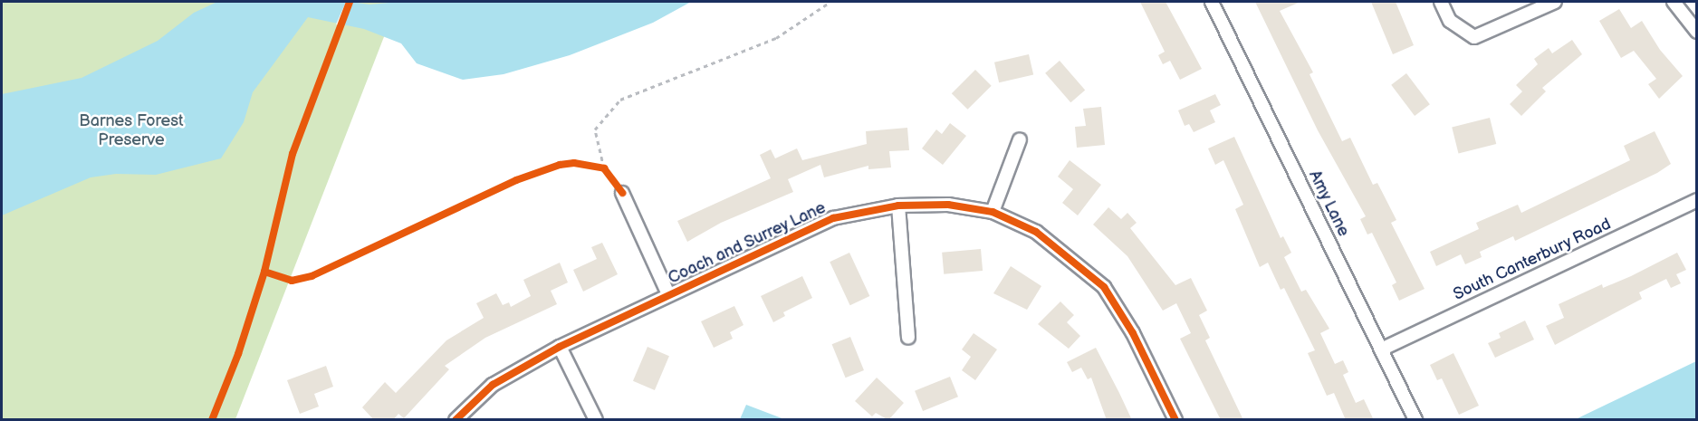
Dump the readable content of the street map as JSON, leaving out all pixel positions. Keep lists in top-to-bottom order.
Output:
{
  "streets": {
    "street": ["Amy Lane", "Coach and Surrey Lane", "South Canterbury Road"]
  },
  "crossings": [
    ["Amy Lane", "South Canterbury Road"]
  ],
  "parks": ["Barnes Forest Preserve"]
}
